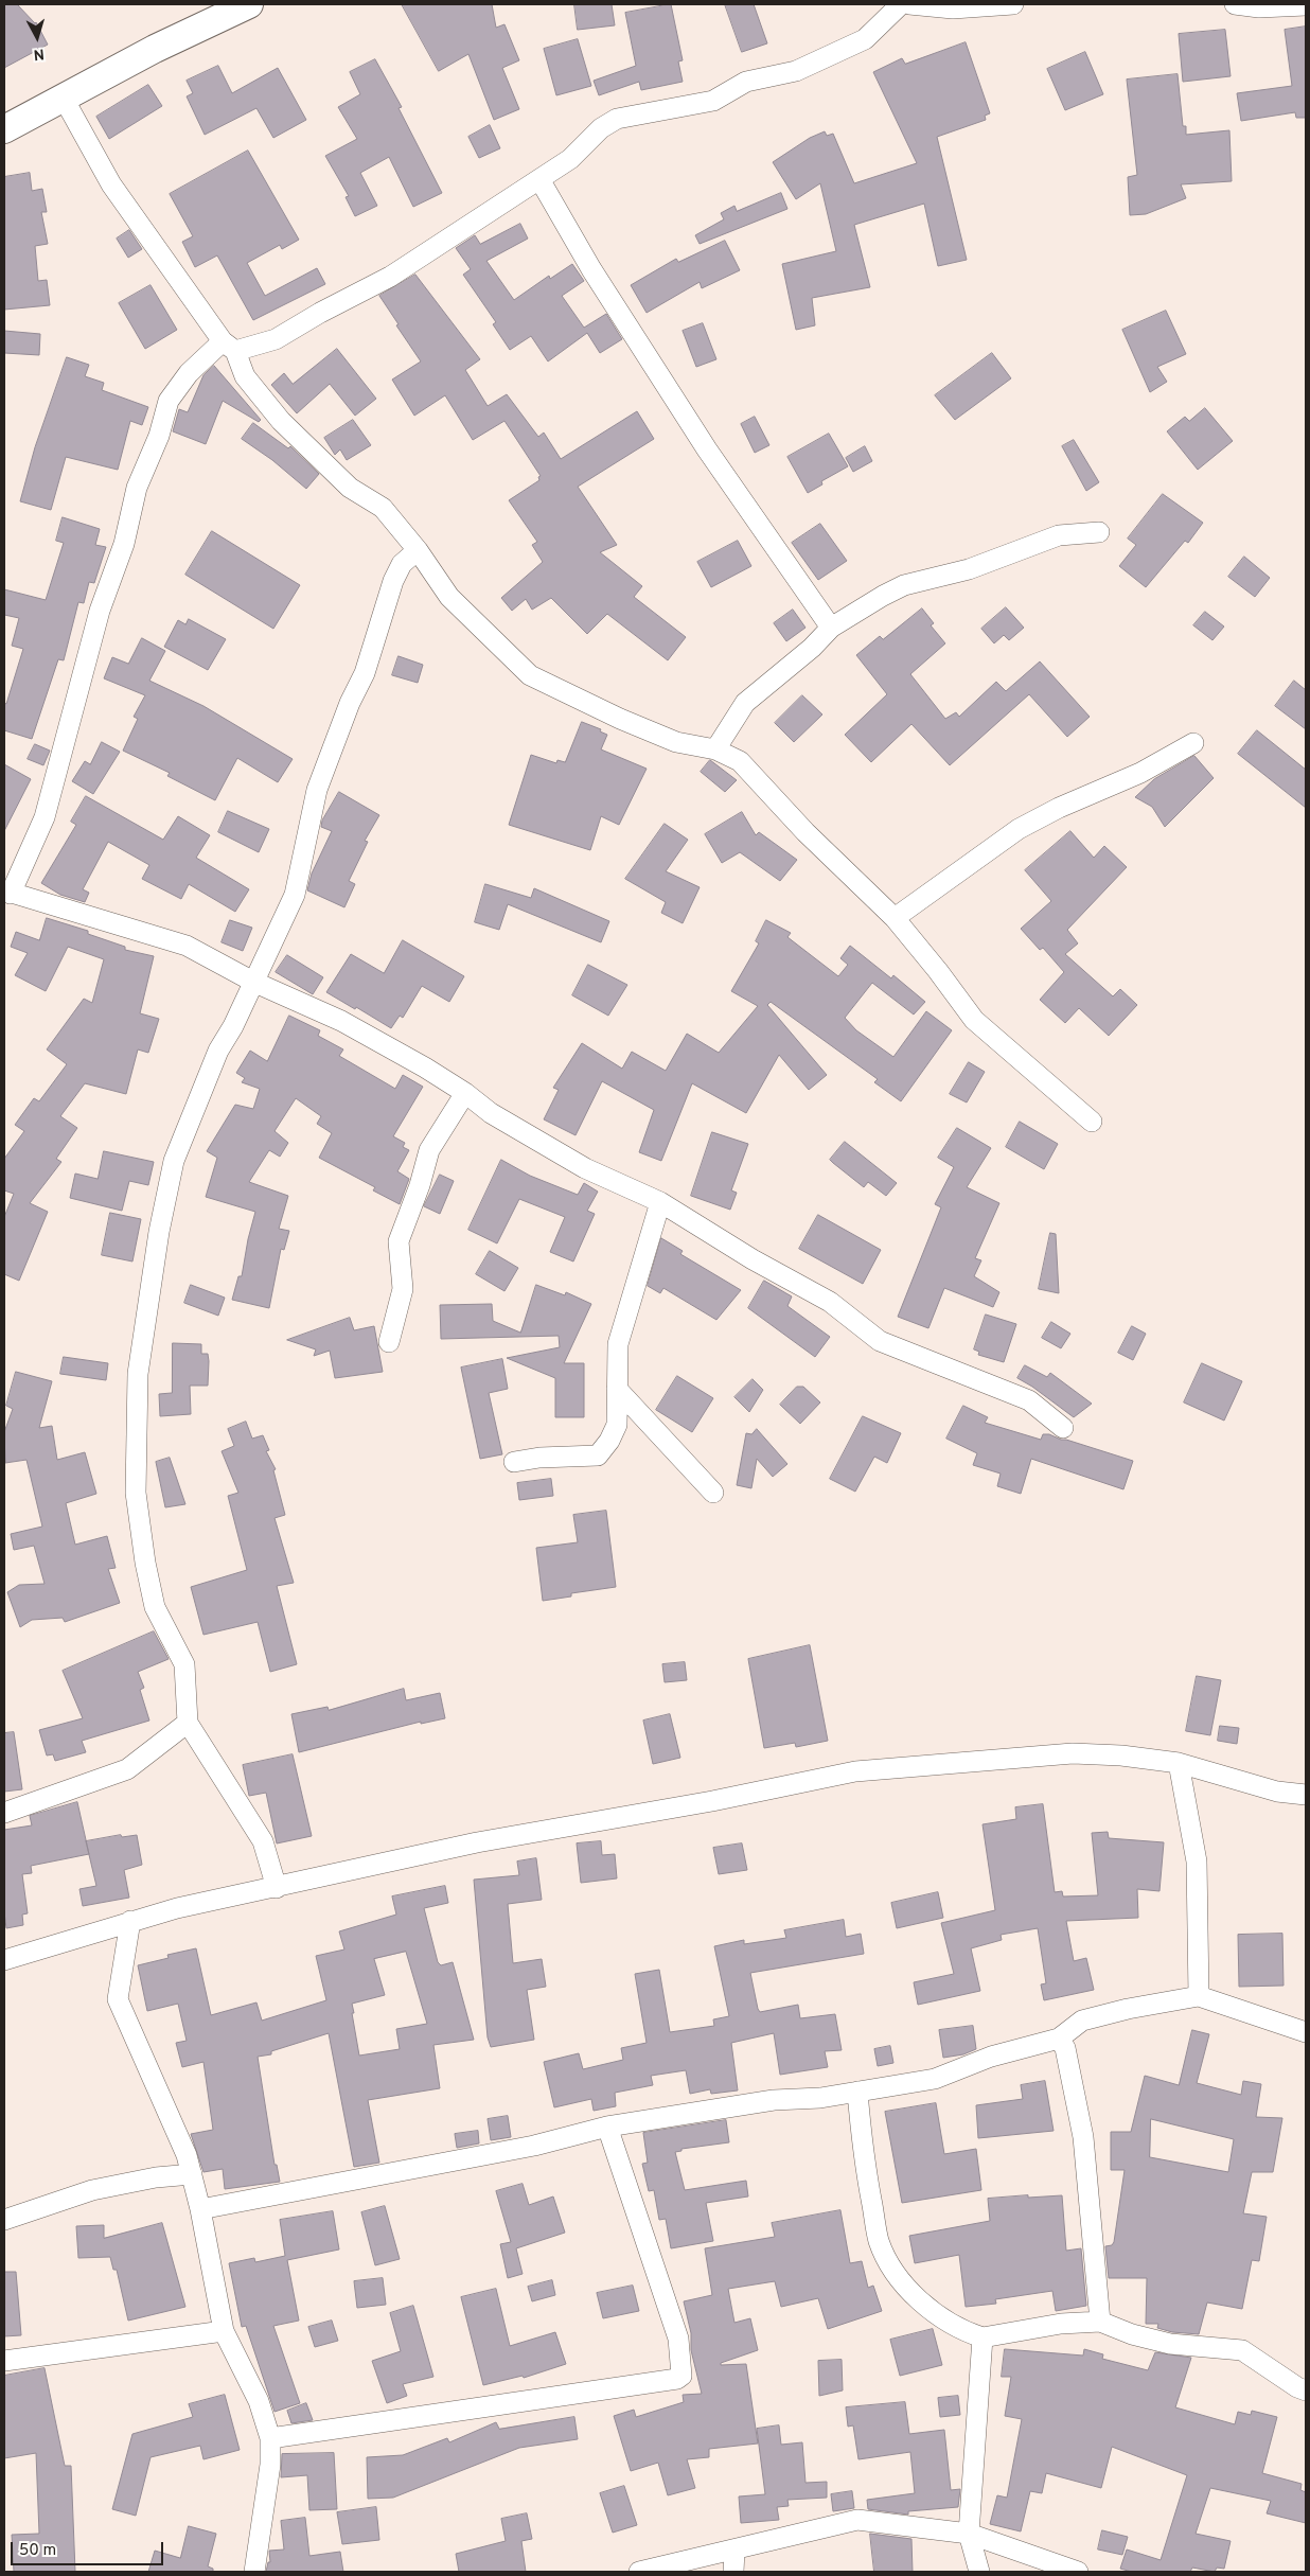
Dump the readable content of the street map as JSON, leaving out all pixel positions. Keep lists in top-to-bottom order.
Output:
{
  "scale_bar": "50 m",
  "north": "bottom"
}
